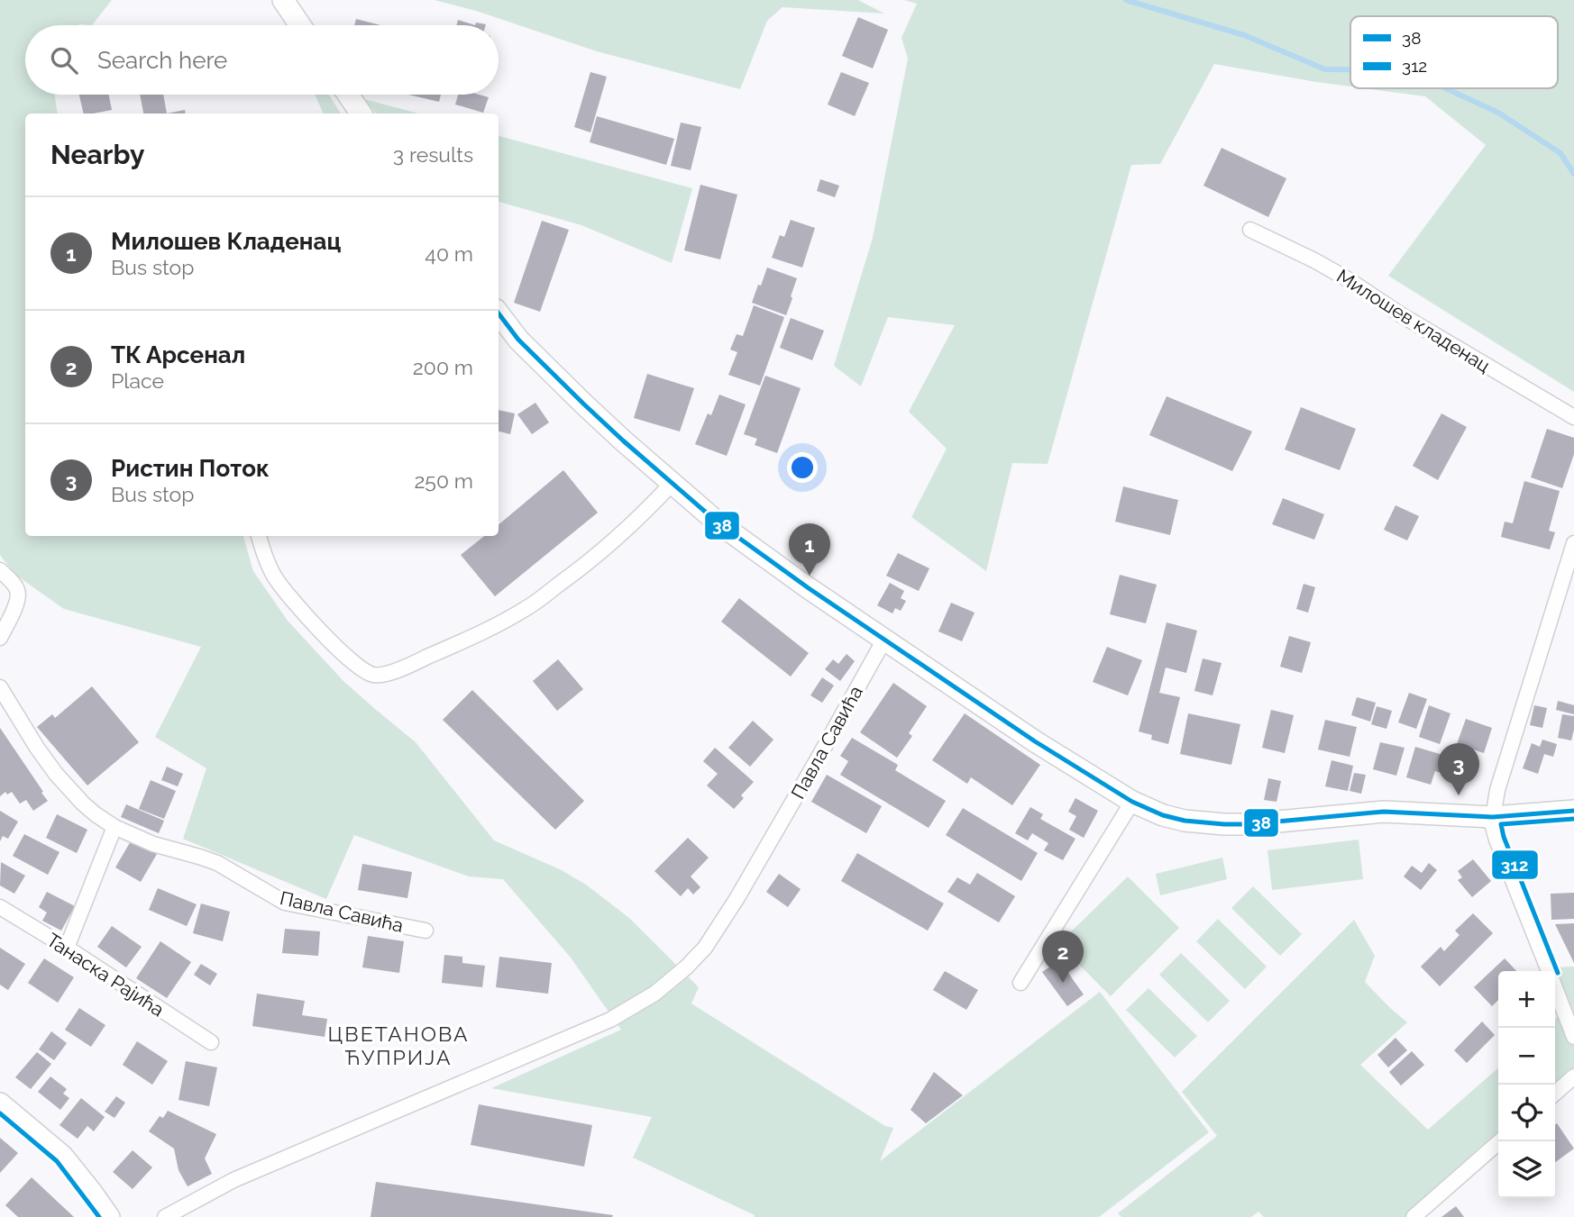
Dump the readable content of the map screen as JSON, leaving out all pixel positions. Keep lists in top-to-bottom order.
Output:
{
  "streets": {
    "street": ["Милошев кладенац", "Павла Савића", "Танаска Рајића"]
  },
  "districts": ["ЦВЕТАНОВА ЋУПРИЈА"],
  "lines": ["transit line 38", "transit line 312"],
  "legend": ["38", "312"],
  "page": {
    "search": "Search here",
    "heading": ["Nearby", "3 results"],
    "list": [
      {
        "mark": "1",
        "name": "Милошев Кладенац",
        "note": "Bus stop",
        "value": "40 m"
      },
      {
        "mark": "2",
        "name": "ТК Арсенал",
        "note": "Place",
        "value": "200 m"
      },
      {
        "mark": "3",
        "name": "Ристин Поток",
        "note": "Bus stop",
        "value": "250 m"
      }
    ],
    "pins": ["1", "3", "2"],
    "map_buttons": ["+", "−"]
  }
}
